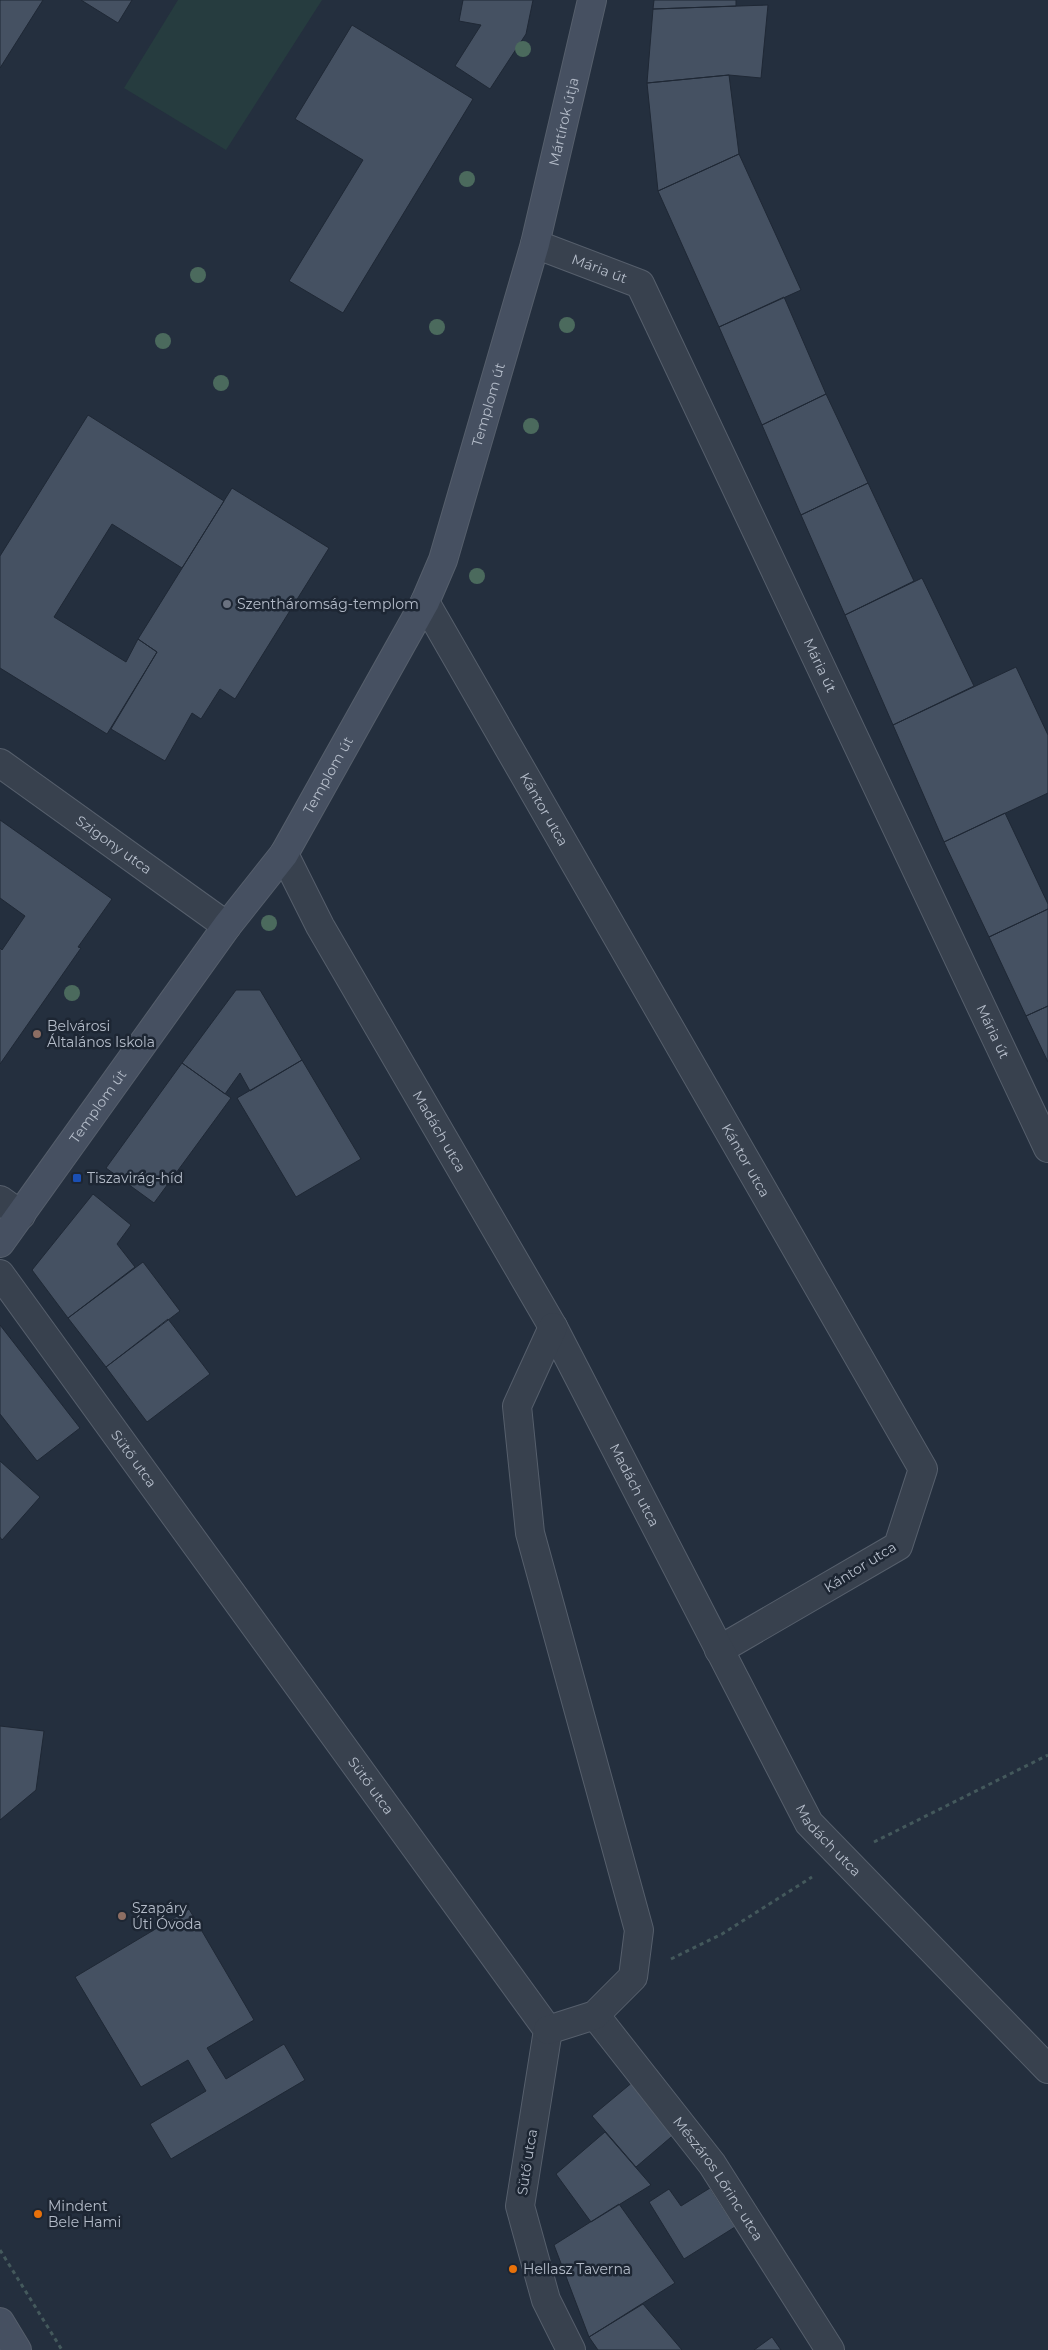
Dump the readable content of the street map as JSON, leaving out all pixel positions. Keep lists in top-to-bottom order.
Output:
{
  "streets": {
    "street": [
      "Mártírok útja",
      "Mária út",
      "Templom út",
      "Kántor utca",
      "Szigony utca",
      "Madách utca",
      "Sütő utca",
      "Mészáros Lőrinc utca"
    ]
  },
  "crossings": [
    ["Mártírok útja", "Mária út"],
    ["Mártírok útja", "Templom út"],
    ["Mária út", "Templom út"],
    ["Templom út", "Kántor utca"],
    ["Templom út", "Szigony utca"],
    ["Templom út", "Madách utca"],
    ["Kántor utca", "Madách utca"]
  ],
  "places": {
    "other": [
      "Szentháromság-templom",
      "Belvárosi Általános Iskola",
      "Szapáry Úti Óvoda",
      "Mindent Bele Hami",
      "Hellasz Taverna"
    ],
    "transit": ["Tiszavirág-híd"]
  }
}
